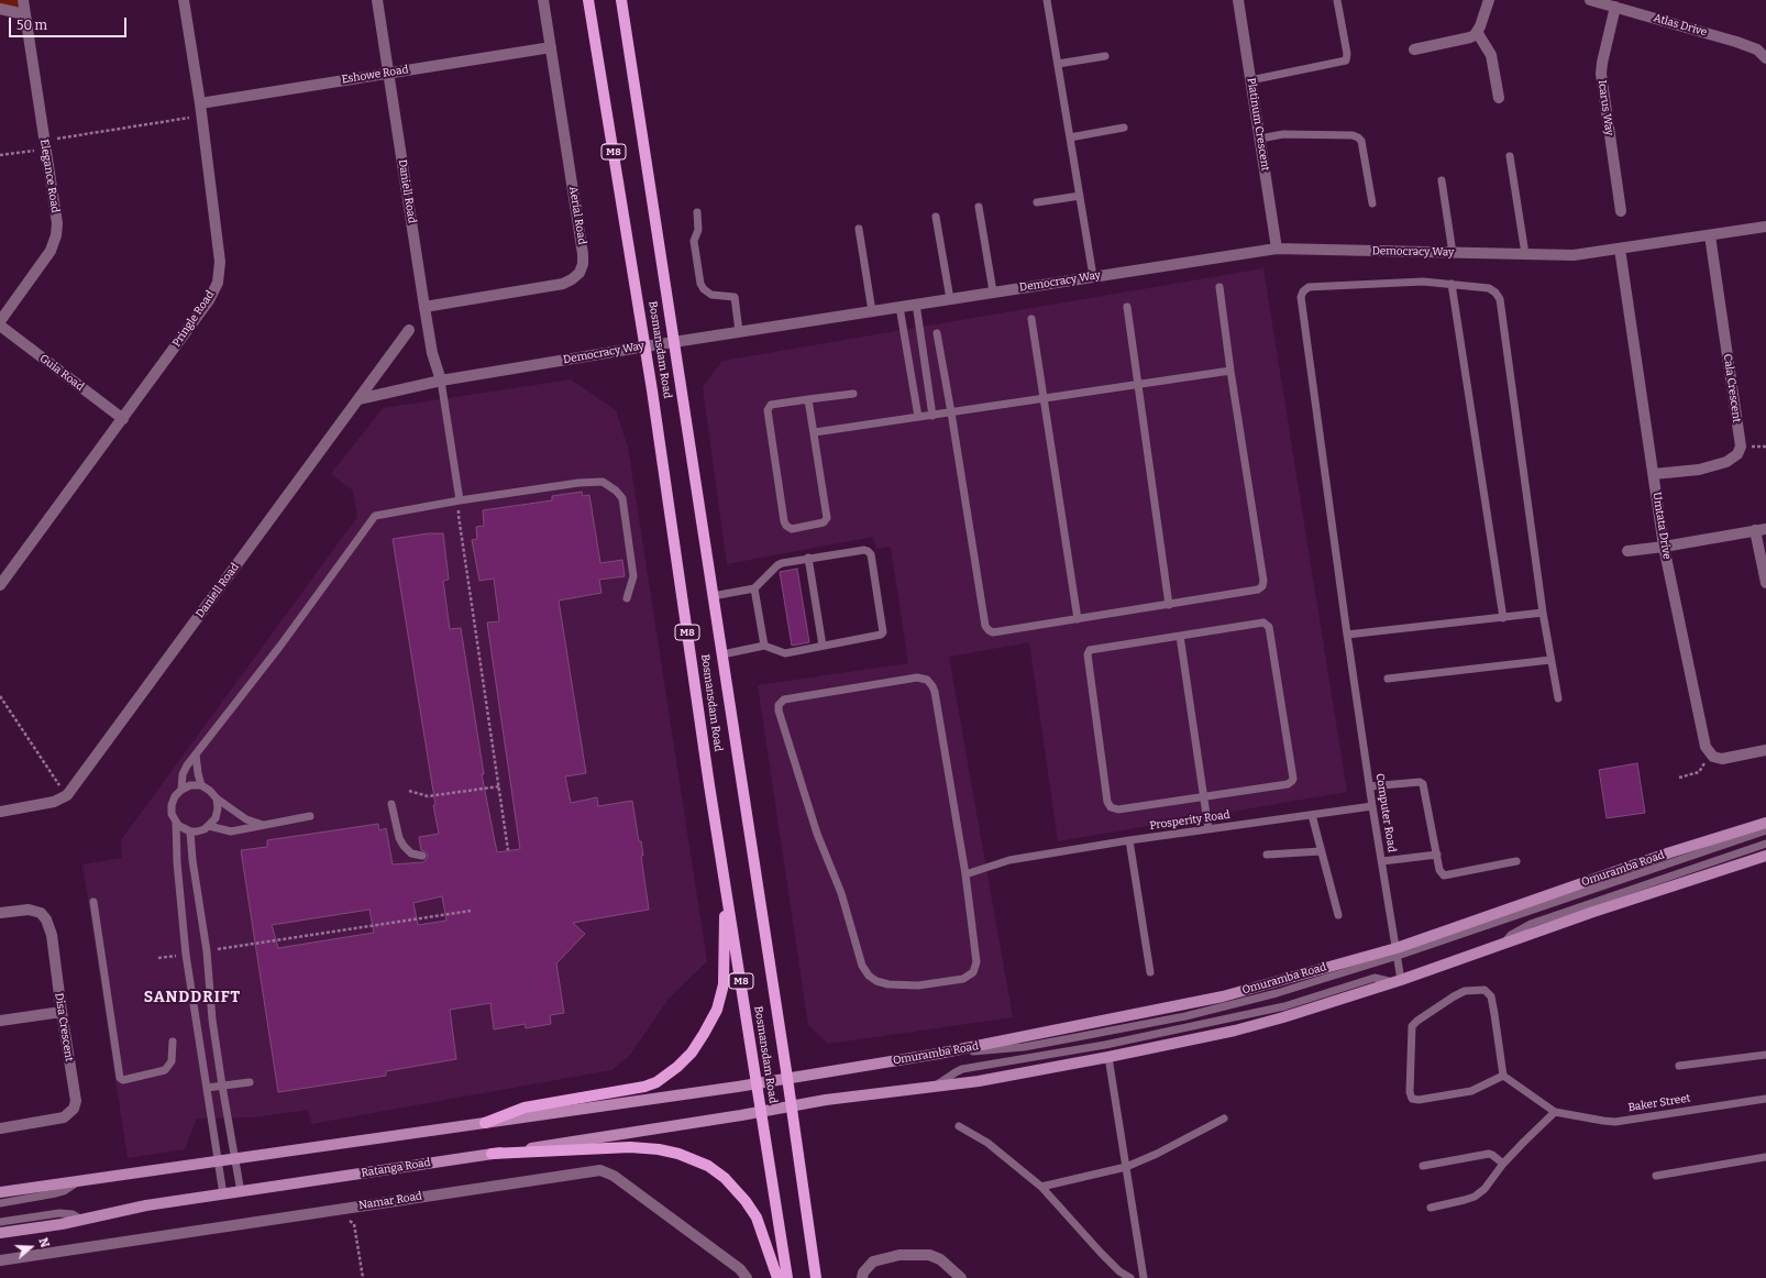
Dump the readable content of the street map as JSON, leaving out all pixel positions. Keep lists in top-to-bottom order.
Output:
{
  "streets": {
    "main road": [
      "M8",
      "Bosmansdam Road",
      "Omuramba Road",
      "Ratanga Road"
    ],
    "street": [
      "Atlas Drive",
      "Eshowe Road",
      "Icarus Way",
      "Platinum Crescent",
      "Elegance Road",
      "Daniell Road",
      "Aerial Road",
      "Democracy Way",
      "Pringle Road",
      "Guia Road",
      "Cala Crescent",
      "Umtata Drive",
      "Disa Crescent",
      "Namar Road"
    ],
    "lane": ["Computer Road", "Prosperity Road", "Baker Street"]
  },
  "crossings": [
    ["Atlas Drive", "Icarus Way"],
    ["Eshowe Road", "Daniell Road"],
    ["Eshowe Road", "Aerial Road"],
    ["Eshowe Road", "Pringle Road"],
    ["Platinum Crescent", "Democracy Way"],
    ["Daniell Road", "Aerial Road"],
    ["Daniell Road", "Democracy Way"],
    ["Democracy Way", "Bosmansdam Road"],
    ["Democracy Way", "Cala Crescent"],
    ["Democracy Way", "Umtata Drive"],
    ["Pringle Road", "Guia Road"],
    ["Bosmansdam Road", "Omuramba Road"],
    ["Bosmansdam Road", "Ratanga Road"],
    ["Cala Crescent", "Umtata Drive"],
    ["Computer Road", "Prosperity Road"],
    ["Computer Road", "Omuramba Road"]
  ],
  "districts": ["SANDDRIFT"],
  "scale_bar": "50 m",
  "north": "right"
}
